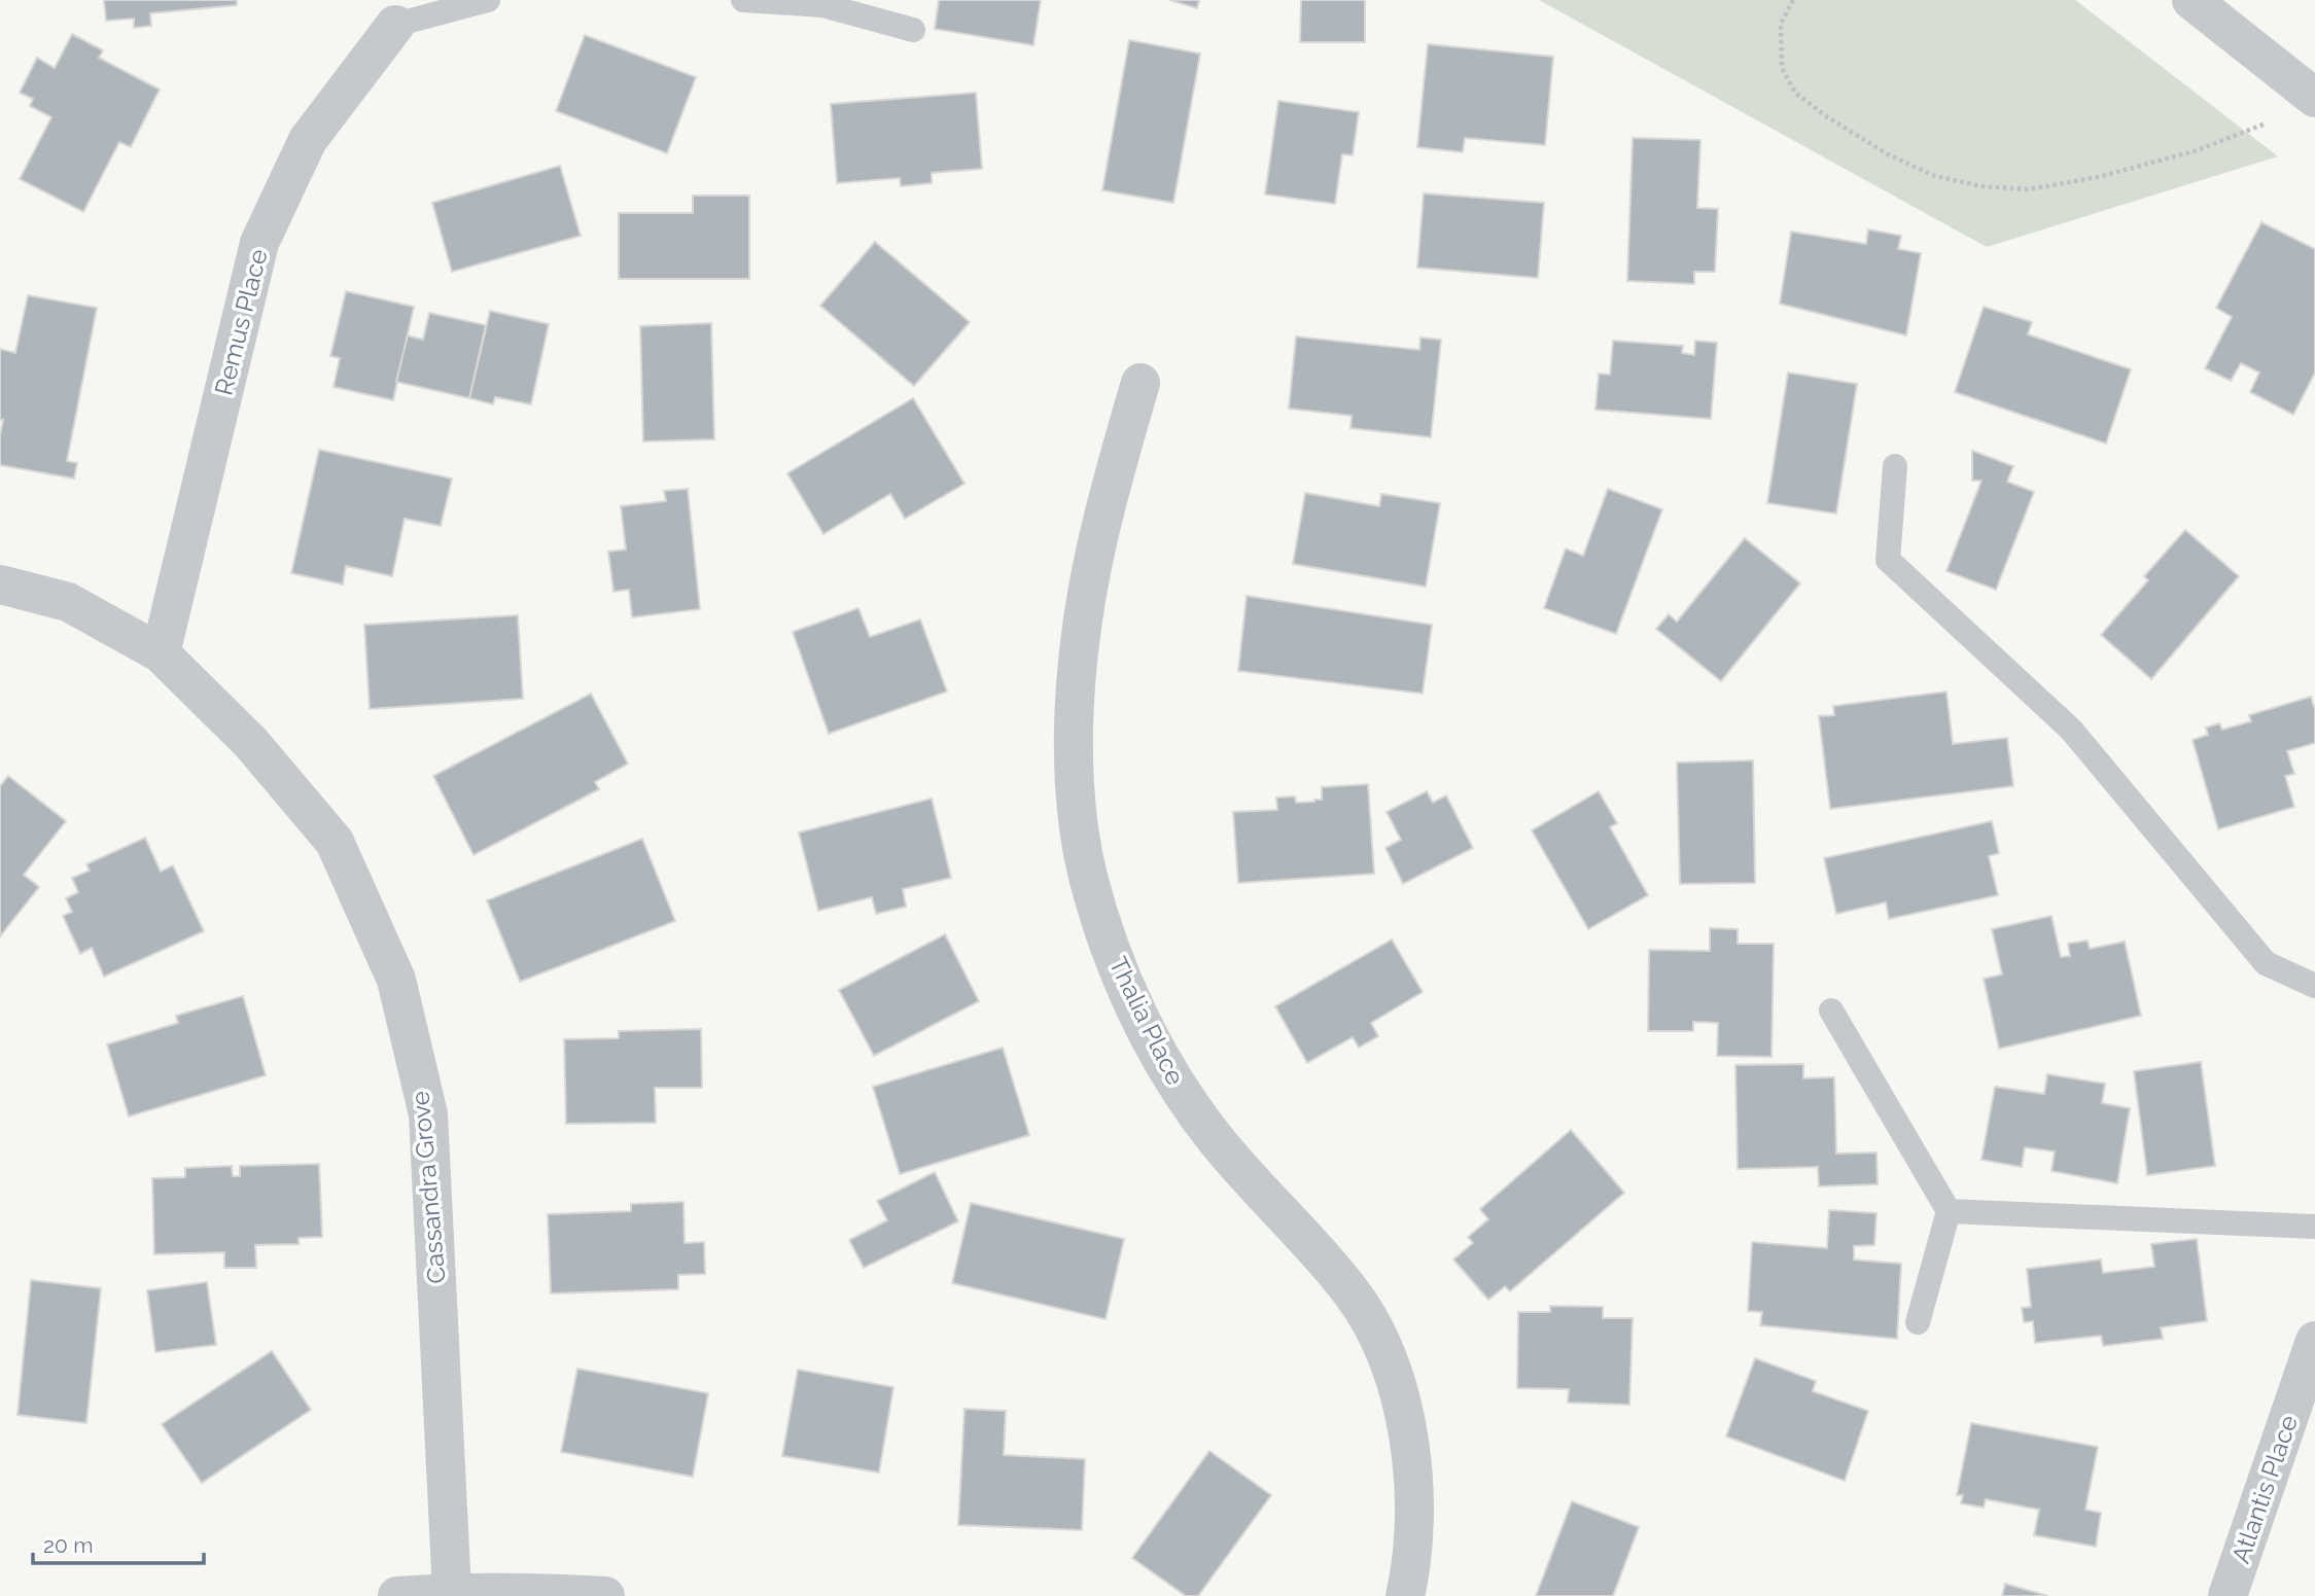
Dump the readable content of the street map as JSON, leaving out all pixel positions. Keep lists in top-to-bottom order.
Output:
{
  "streets": {
    "street": [
      "Remus Place",
      "Thalia Place",
      "Cassandra Grove",
      "Atlantis Place"
    ]
  },
  "crossings": [
    ["Remus Place", "Cassandra Grove"]
  ],
  "scale_bar": "20 m"
}
